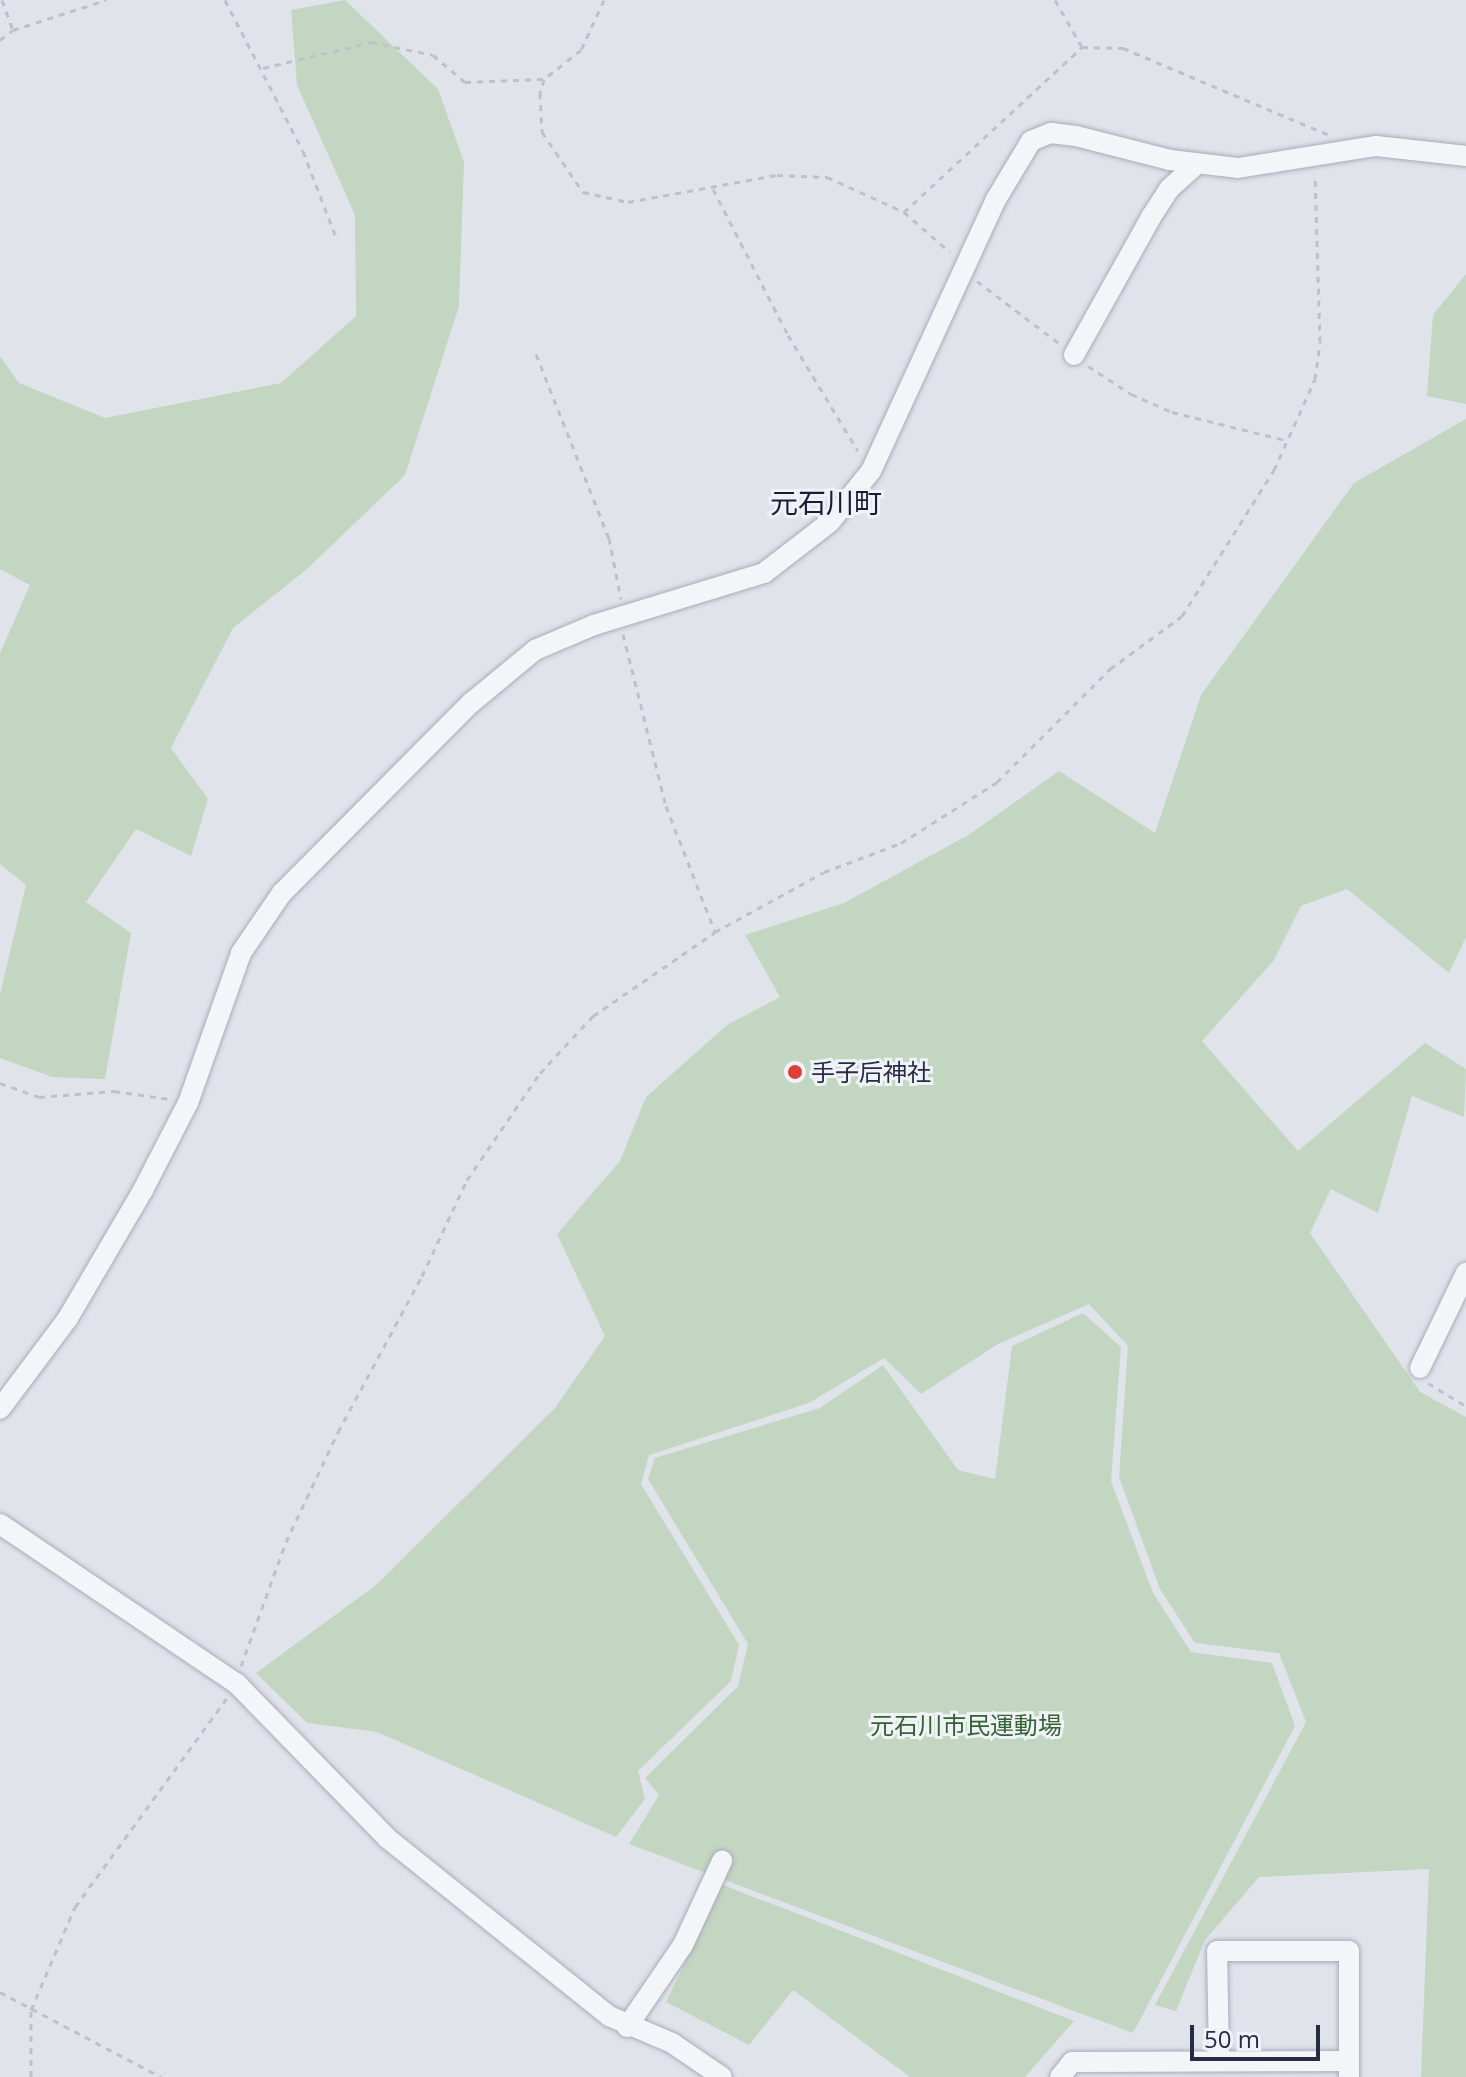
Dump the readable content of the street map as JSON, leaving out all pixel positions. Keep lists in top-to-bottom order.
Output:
{
  "districts": ["元石川町"],
  "parks": ["元石川市民運動場"],
  "places": ["手子后神社"],
  "scale_bar": "50 m"
}
